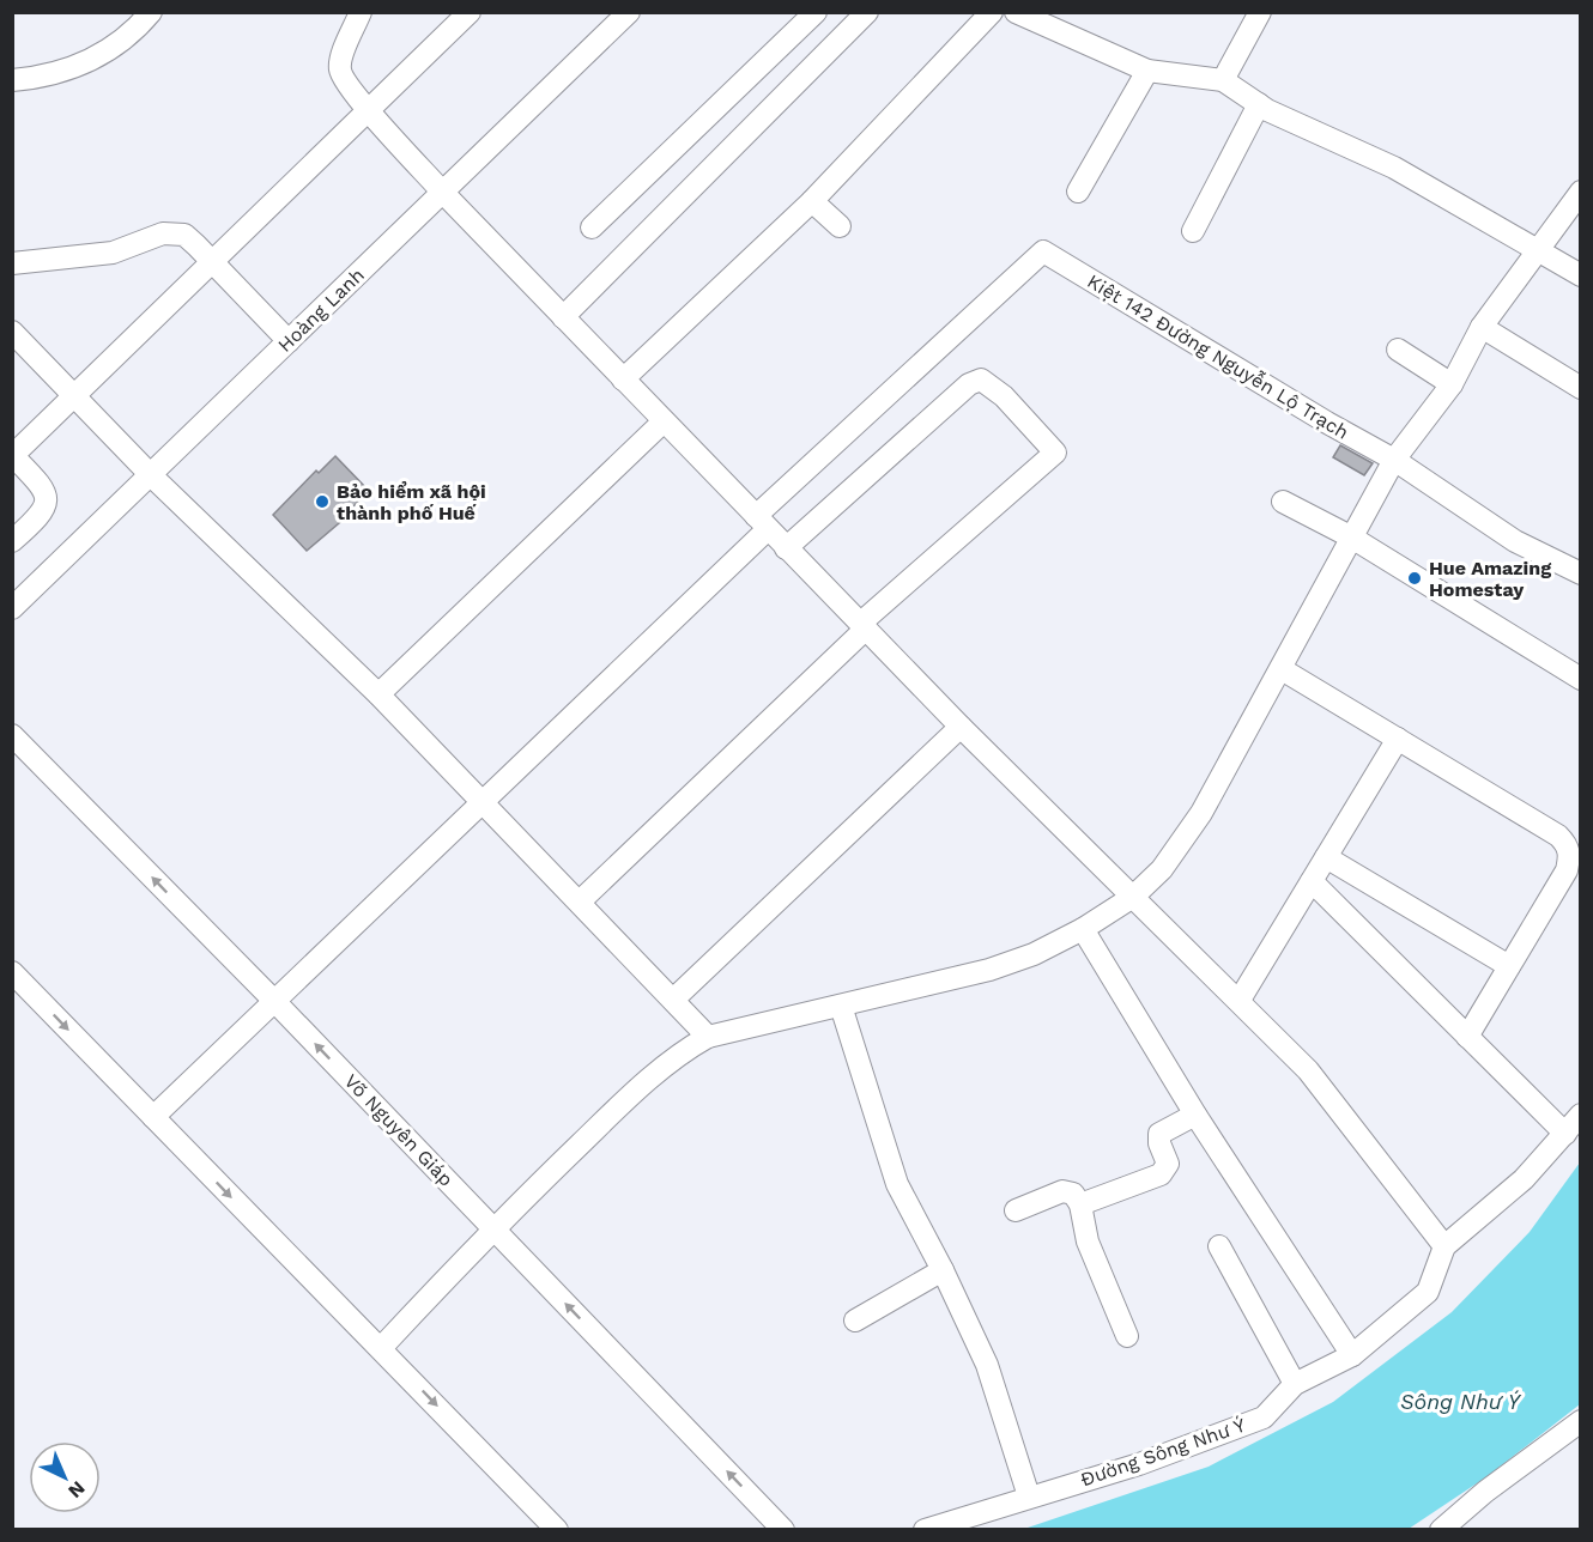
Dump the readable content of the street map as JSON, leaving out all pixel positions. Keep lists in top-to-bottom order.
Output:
{
  "streets": {
    "street": [
      "Hoàng Lanh",
      "Kiệt 142 Đường Nguyễn Lộ Trạch",
      "Võ Nguyên Giáp",
      "Đường Sông Như Ý"
    ]
  },
  "water": ["Sông Như Ý"],
  "places": ["Bảo hiểm xã hội thành phố Huế", "Hue Amazing Homestay"],
  "north": "bottom right"
}
